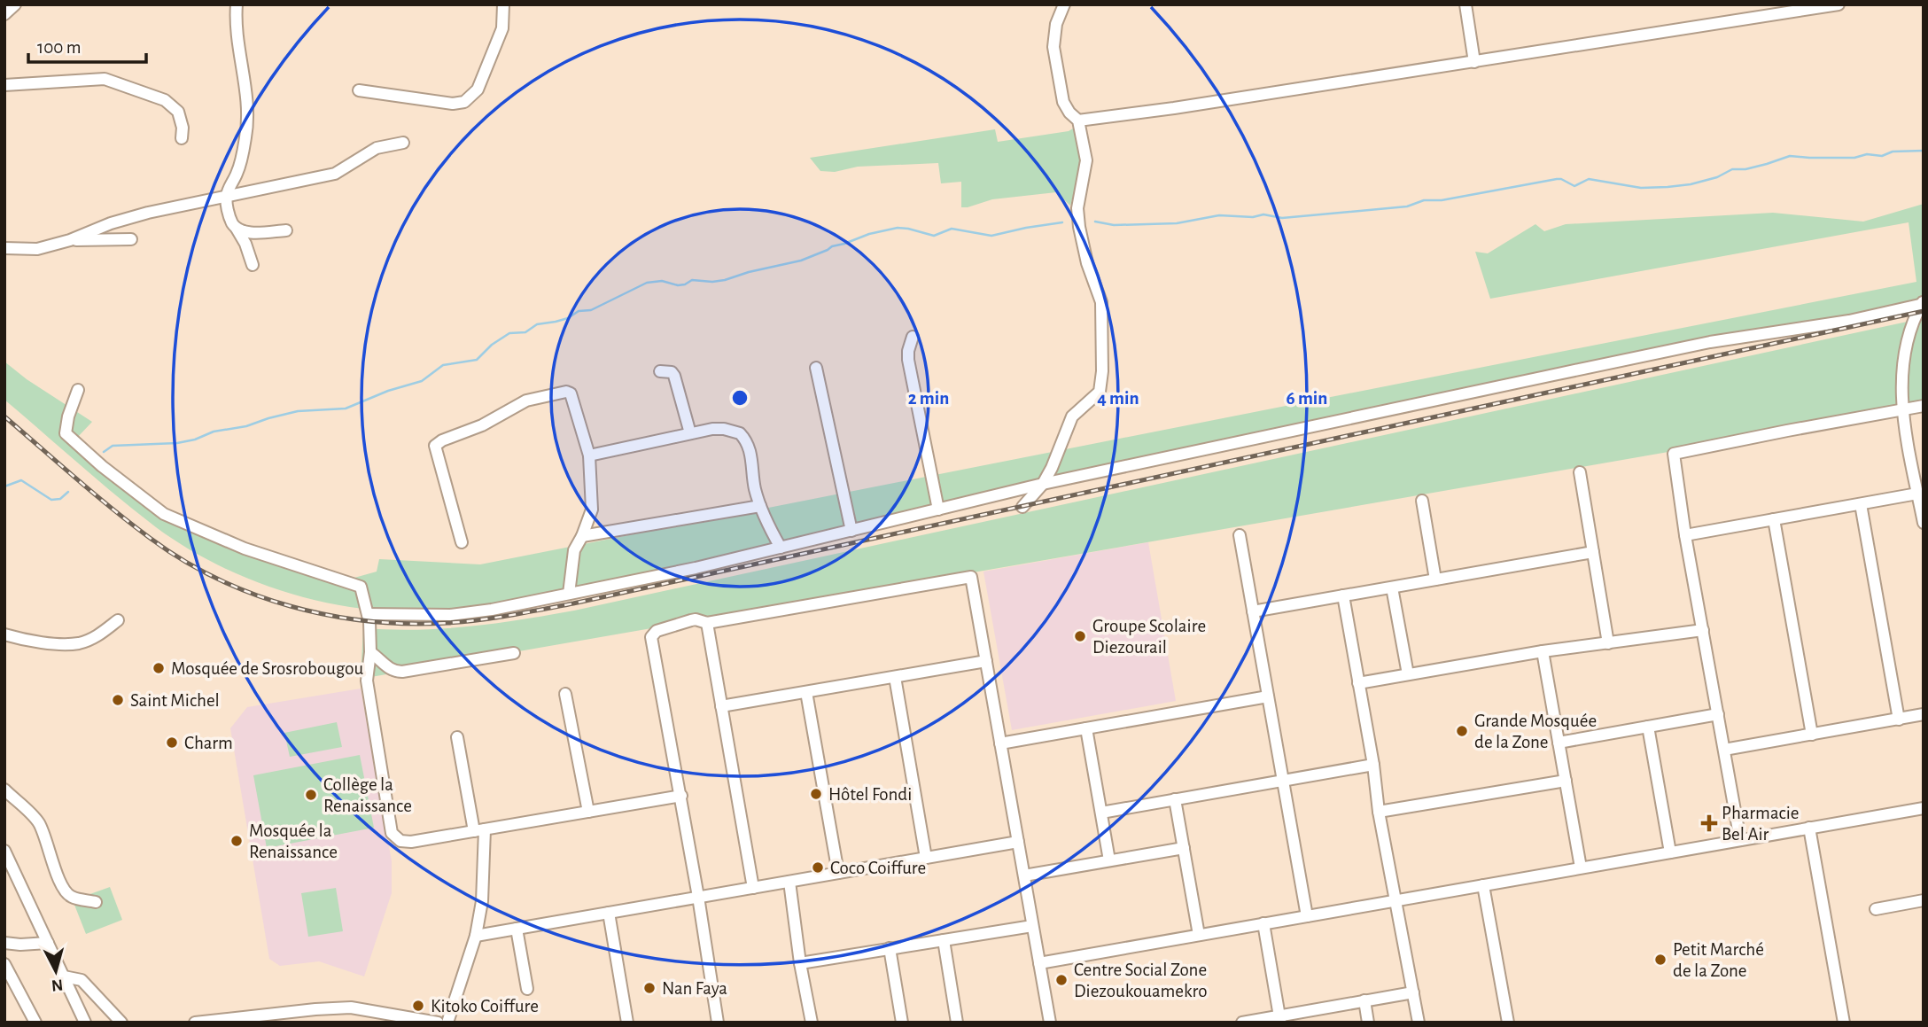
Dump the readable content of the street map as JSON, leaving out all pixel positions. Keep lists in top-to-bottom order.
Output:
{
  "places": {
    "other": [
      "Groupe Scolaire Diezourail",
      "Mosquée de Srosrobougou",
      "Saint Michel",
      "Grande Mosquée de la Zone",
      "Charm",
      "Hôtel Fondi",
      "Collège la Renaissance",
      "Mosquée la Renaissance",
      "Coco Coiffure",
      "Petit Marché de la Zone",
      "Centre Social Zone Diezoukouamekro",
      "Nan Faya",
      "Kitoko Coiffure"
    ],
    "health": ["Pharmacie Bel Air"]
  },
  "scale_bar": "100 m",
  "north": "bottom",
  "rings": ["2 min", "4 min", "6 min"]
}
